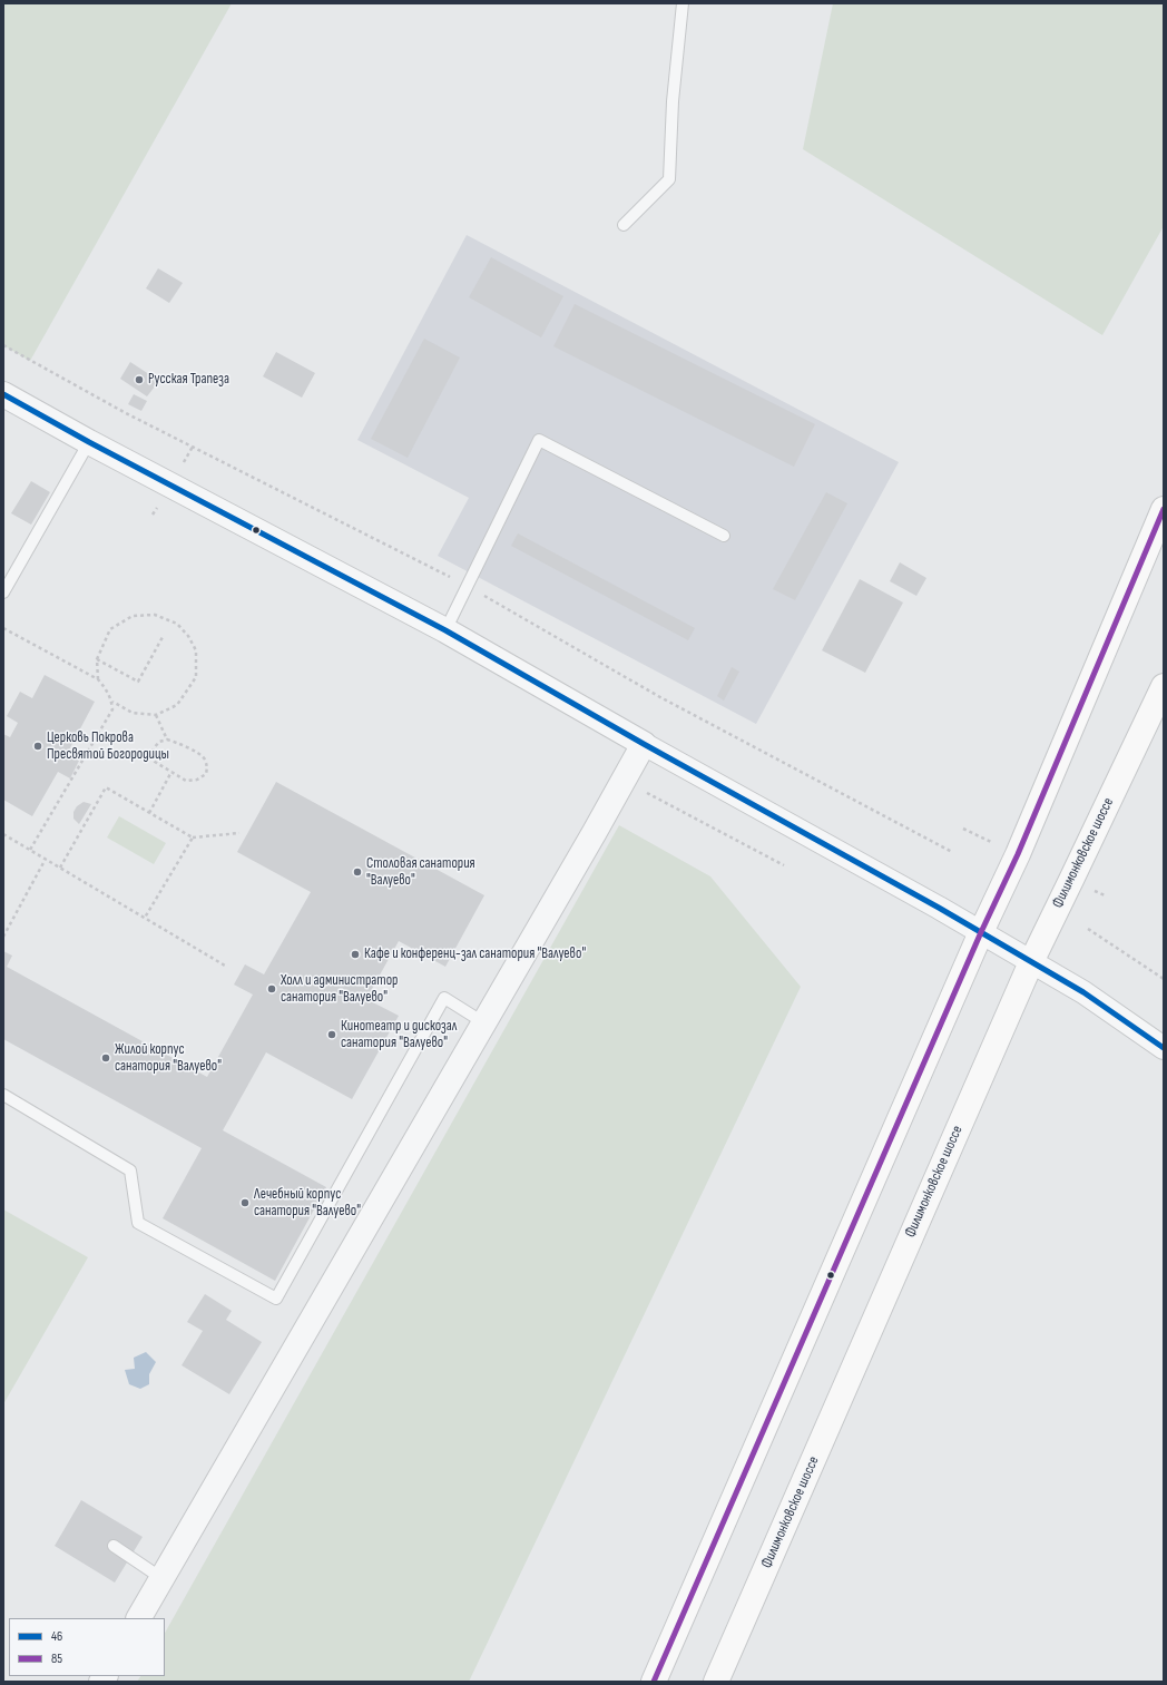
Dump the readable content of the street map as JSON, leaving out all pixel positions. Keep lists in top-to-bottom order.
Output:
{
  "streets": {
    "main road": ["Филимонковское шоссе"]
  },
  "places": [
    "Русская Трапеза",
    "Церковь Покрова Пресвятой Богородицы",
    "Столовая санатория \"Валуево\"",
    "Кафе и конференц-зал санатория \"Валуево\"",
    "Холл и администратор санатория \"Валуево\"",
    "Кинотеатр и дискозал санатория \"Валуево\"",
    "Жилой корпус санатория \"Валуево\"",
    "Лечебный корпус санатория \"Валуево\""
  ],
  "lines": ["transit line 46", "transit line 85"],
  "legend": ["46", "85"]
}
